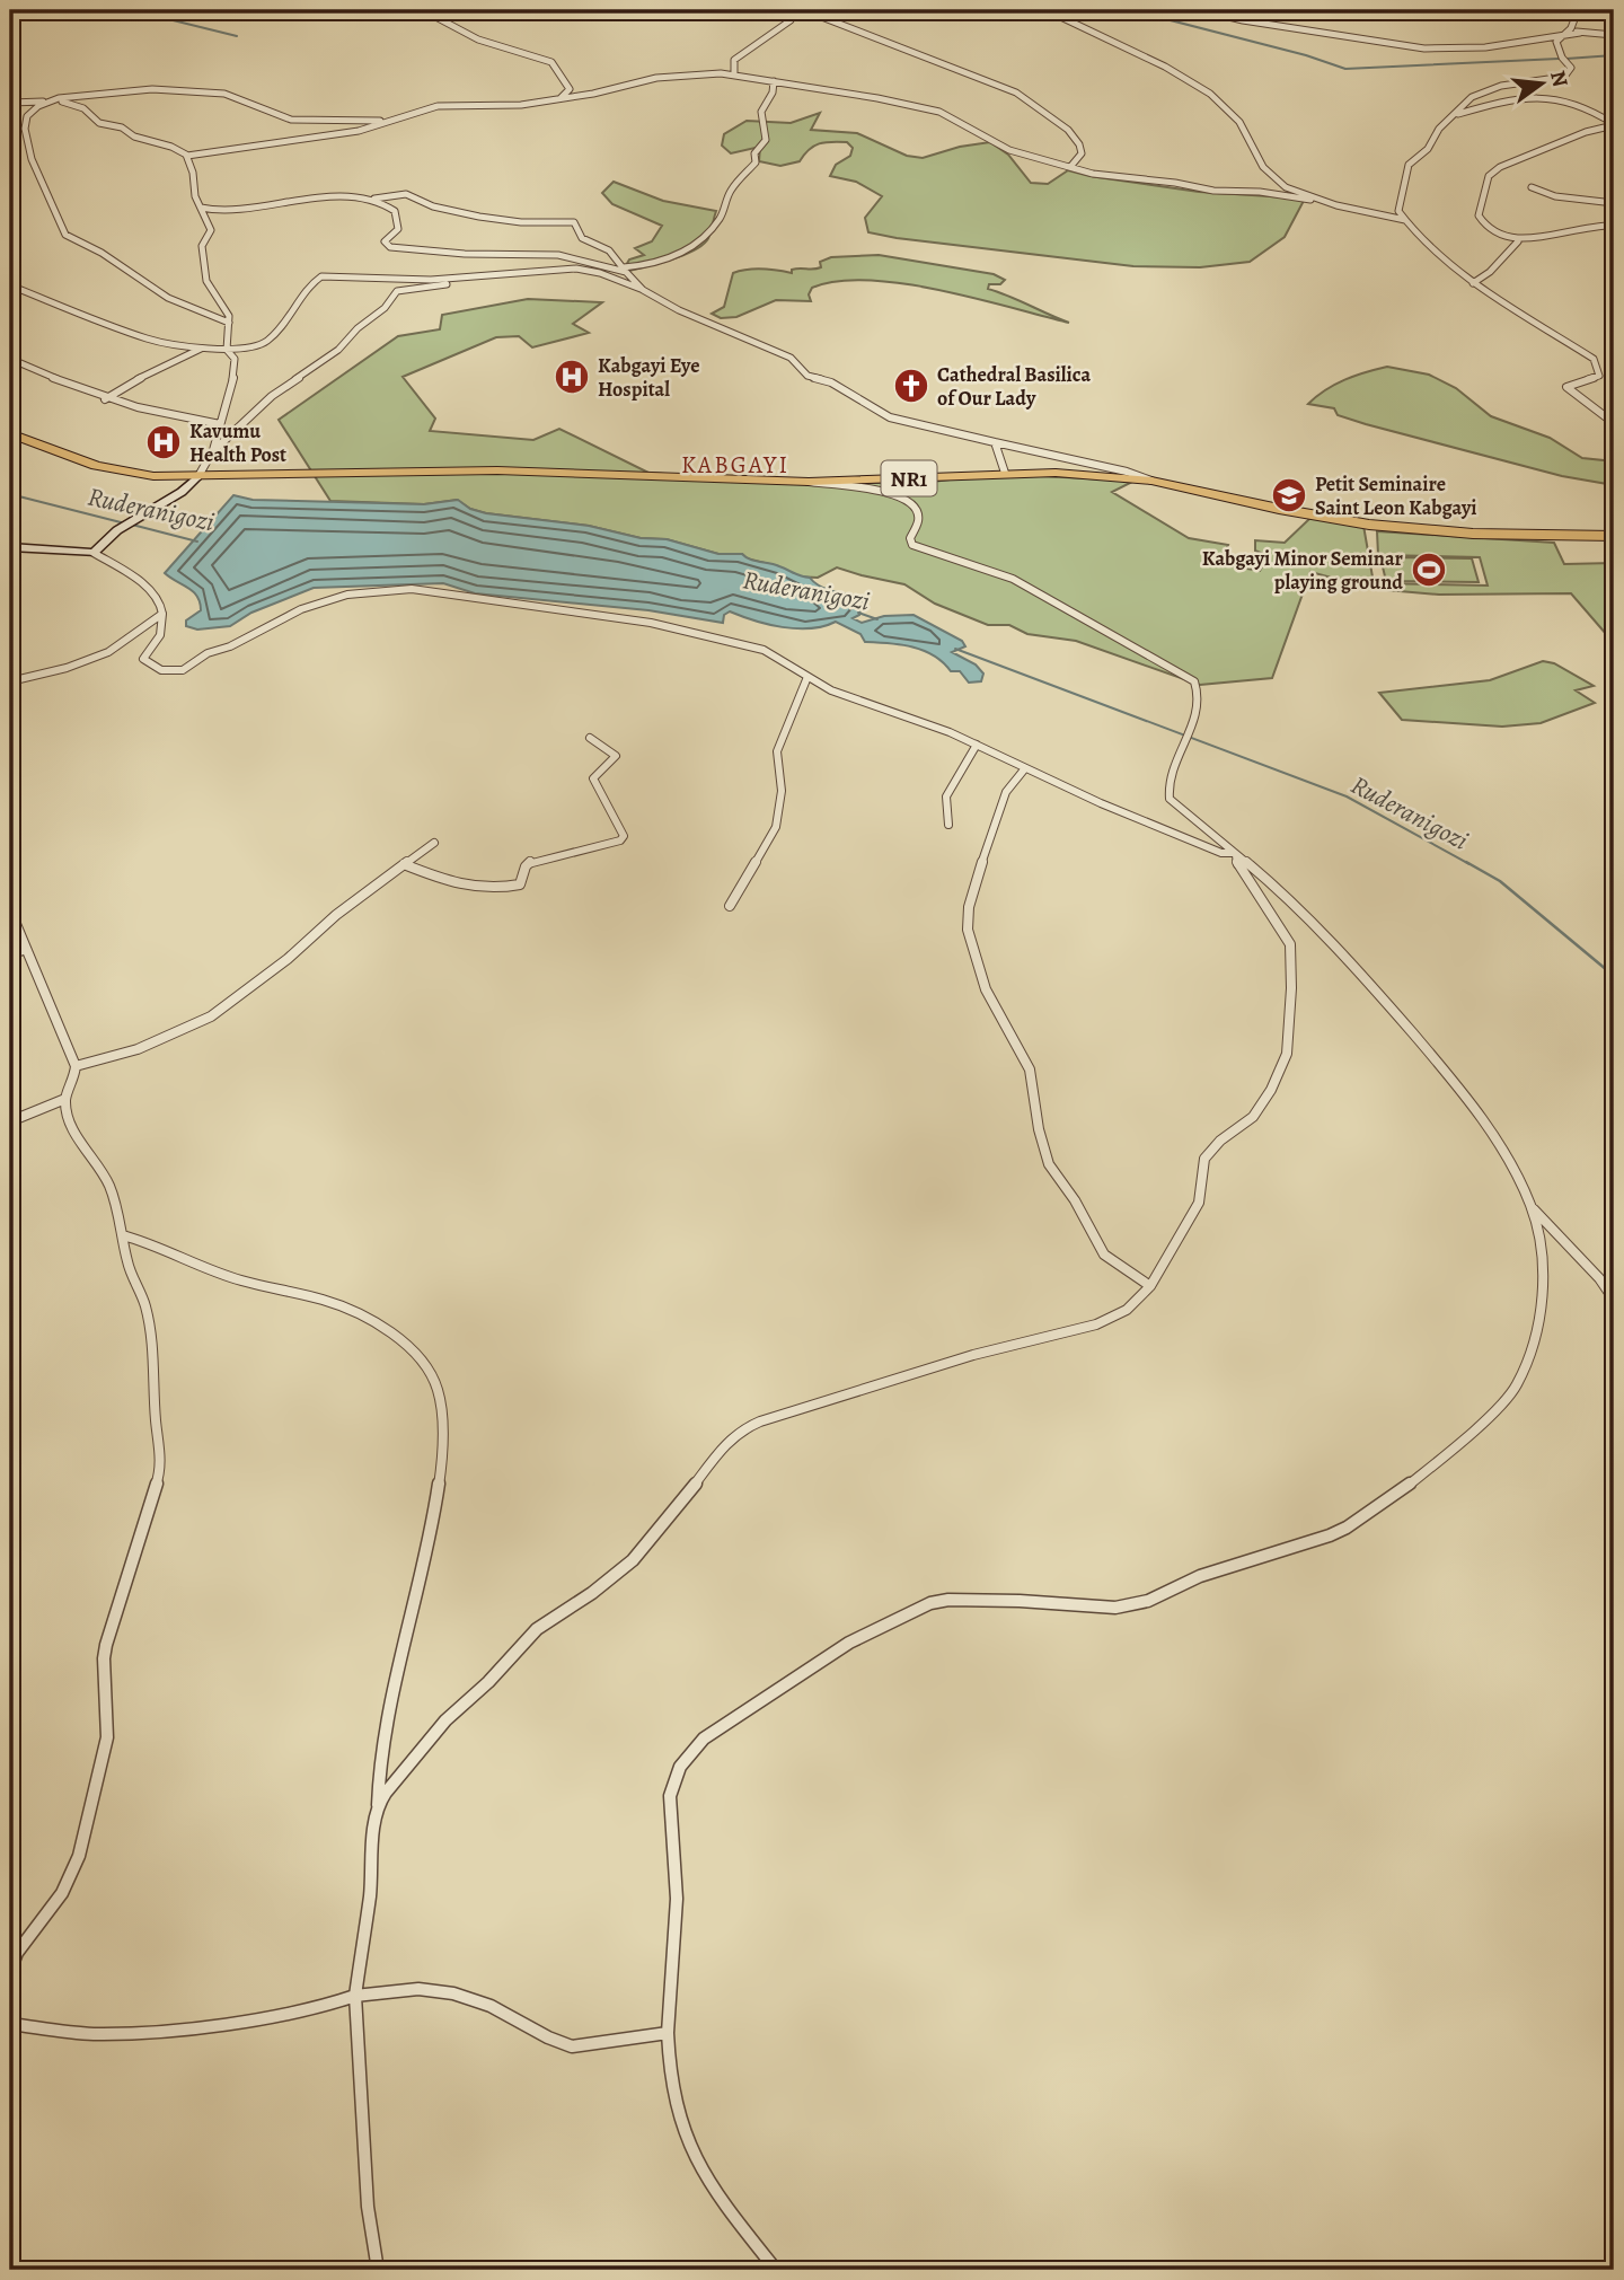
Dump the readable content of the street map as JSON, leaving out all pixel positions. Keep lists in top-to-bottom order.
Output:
{
  "streets": {
    "highway": ["NR1"]
  },
  "districts": ["KABGAYI"],
  "water": ["Ruderanigozi"],
  "places": {
    "hospital": ["Kabgayi Eye Hospital", "Kavumu Health Post"],
    "church": ["Cathedral Basilica of Our Lady"],
    "school or university": ["Petit Seminaire Saint Leon Kabgayi"],
    "sports": ["Kabgayi Minor Seminar playing ground"]
  },
  "north": "right"
}
